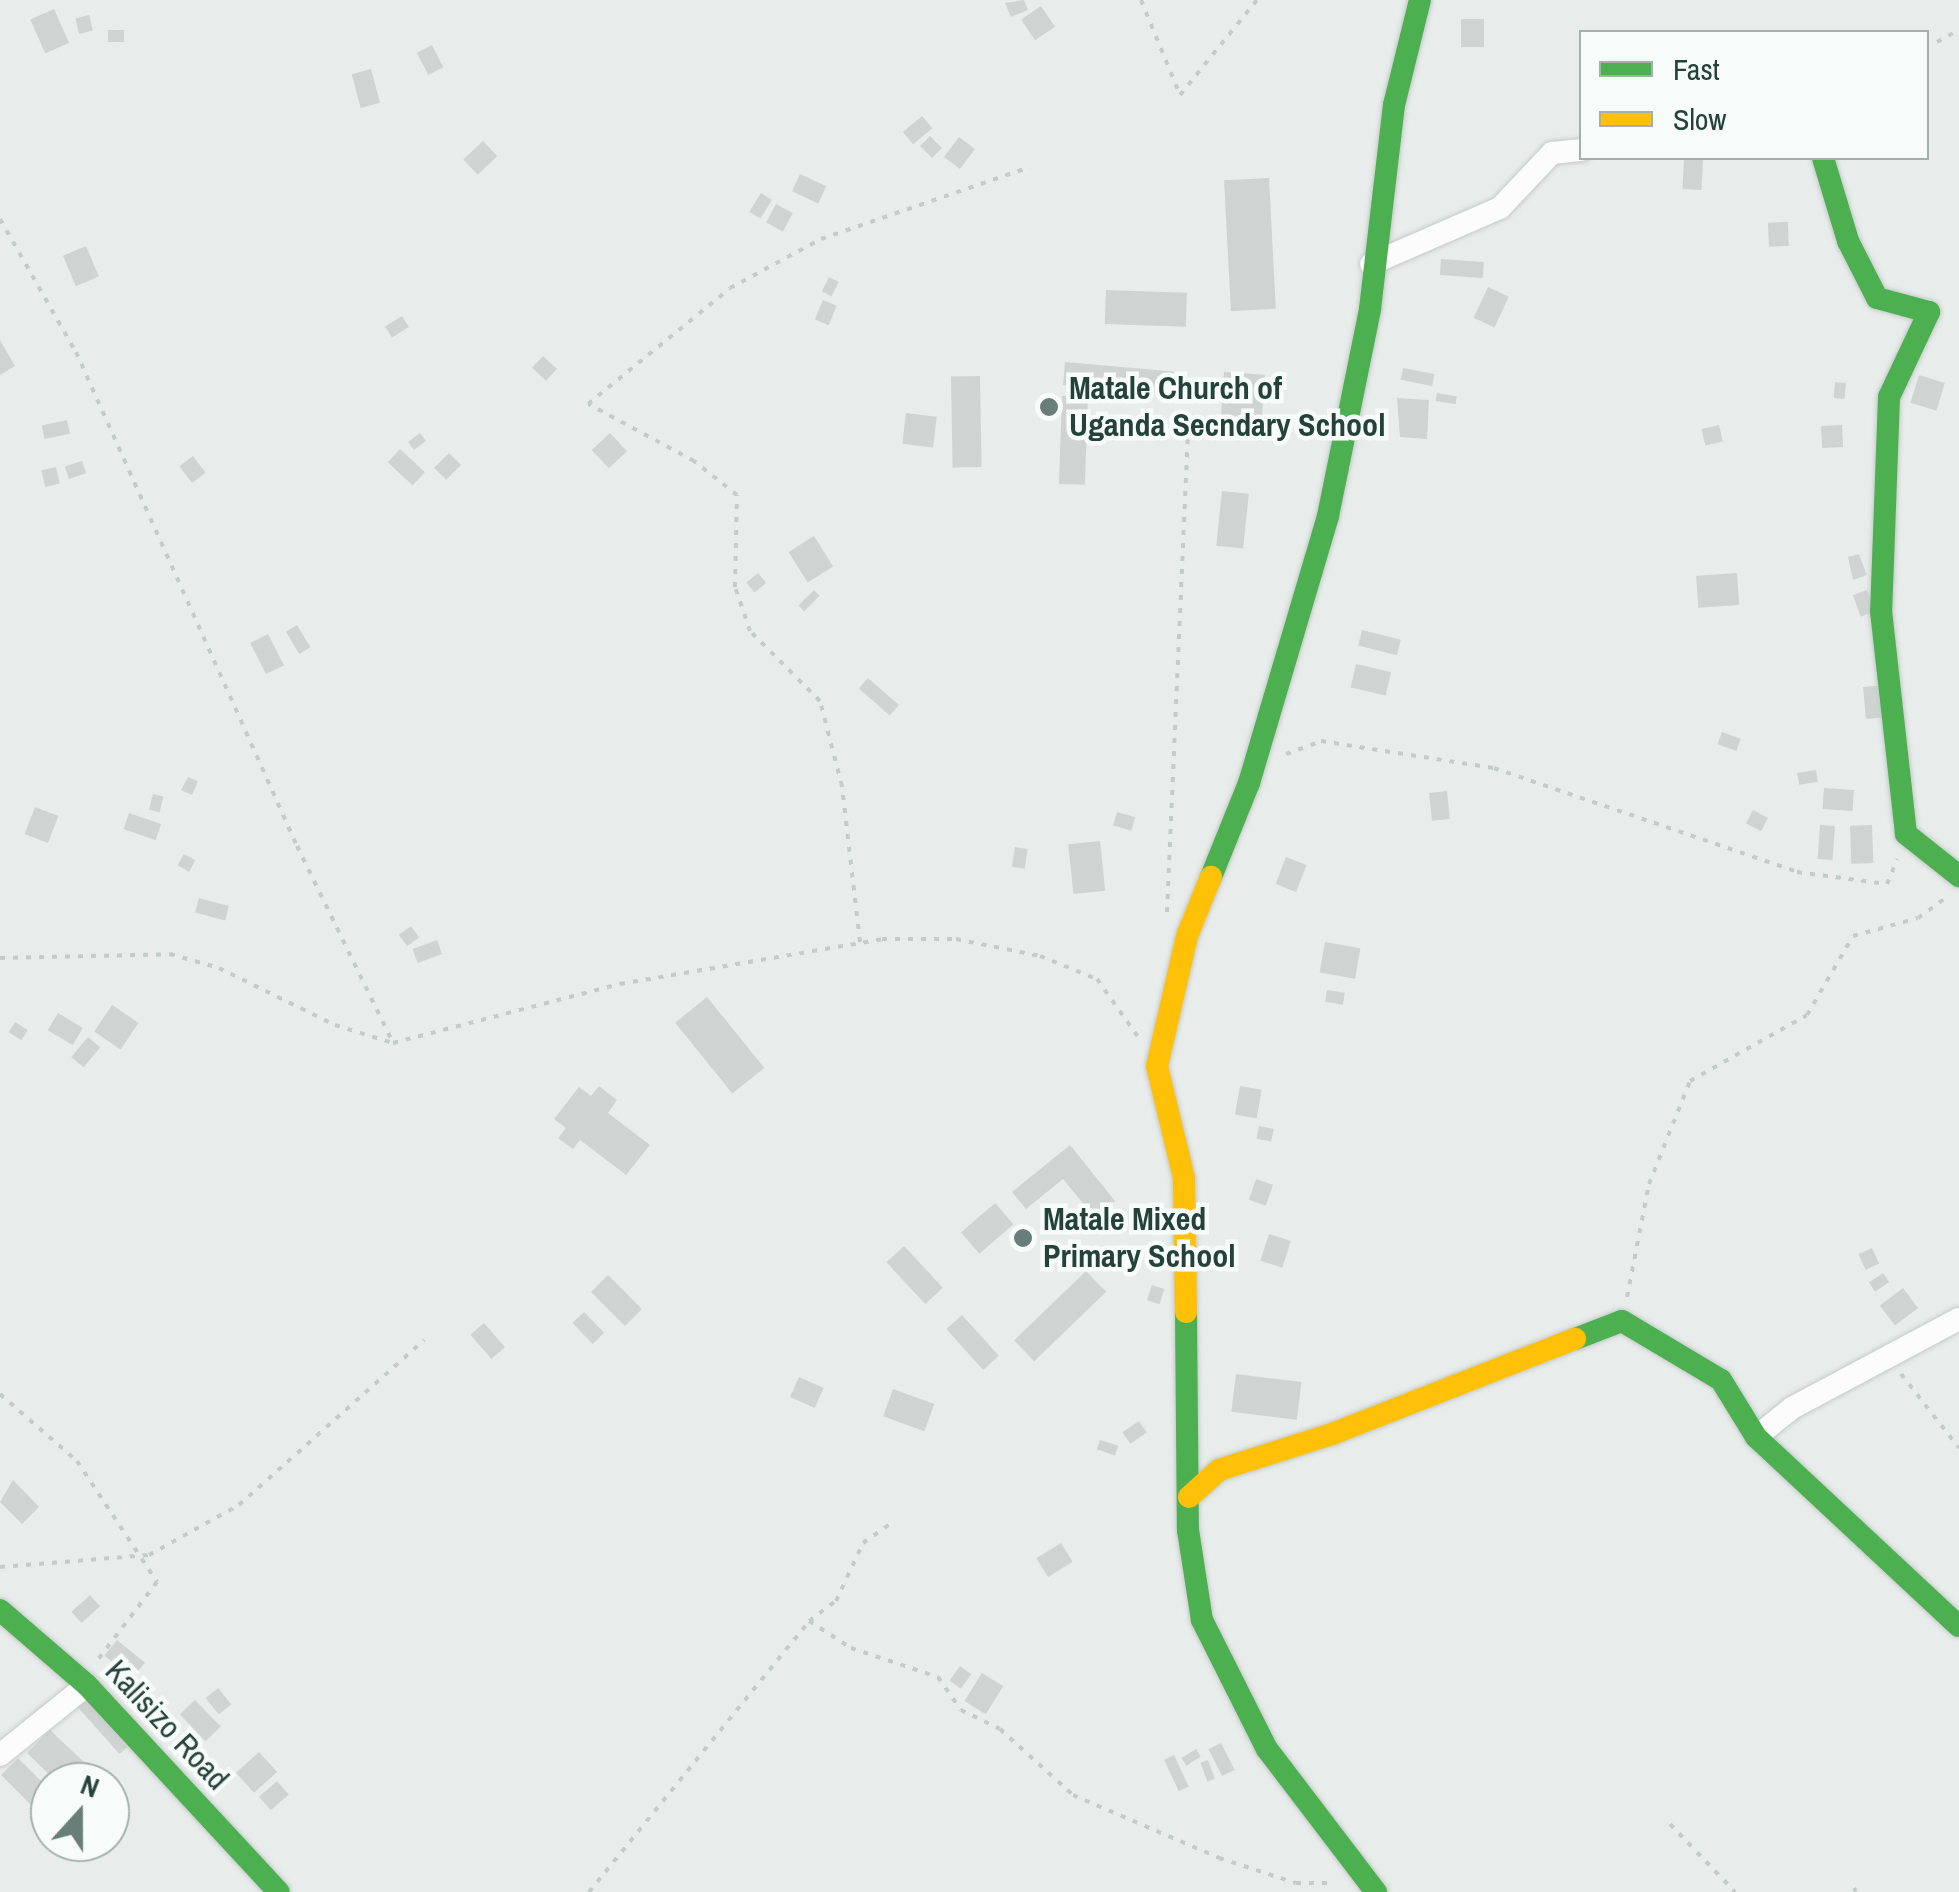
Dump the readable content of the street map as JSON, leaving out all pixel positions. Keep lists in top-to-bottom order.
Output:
{
  "streets": {
    "street": ["Kalisizo Road"]
  },
  "places": ["Matale Church of Uganda Secndary School", "Matale Mixed Primary School"],
  "legend": ["Fast", "Slow"],
  "north": "top"
}
